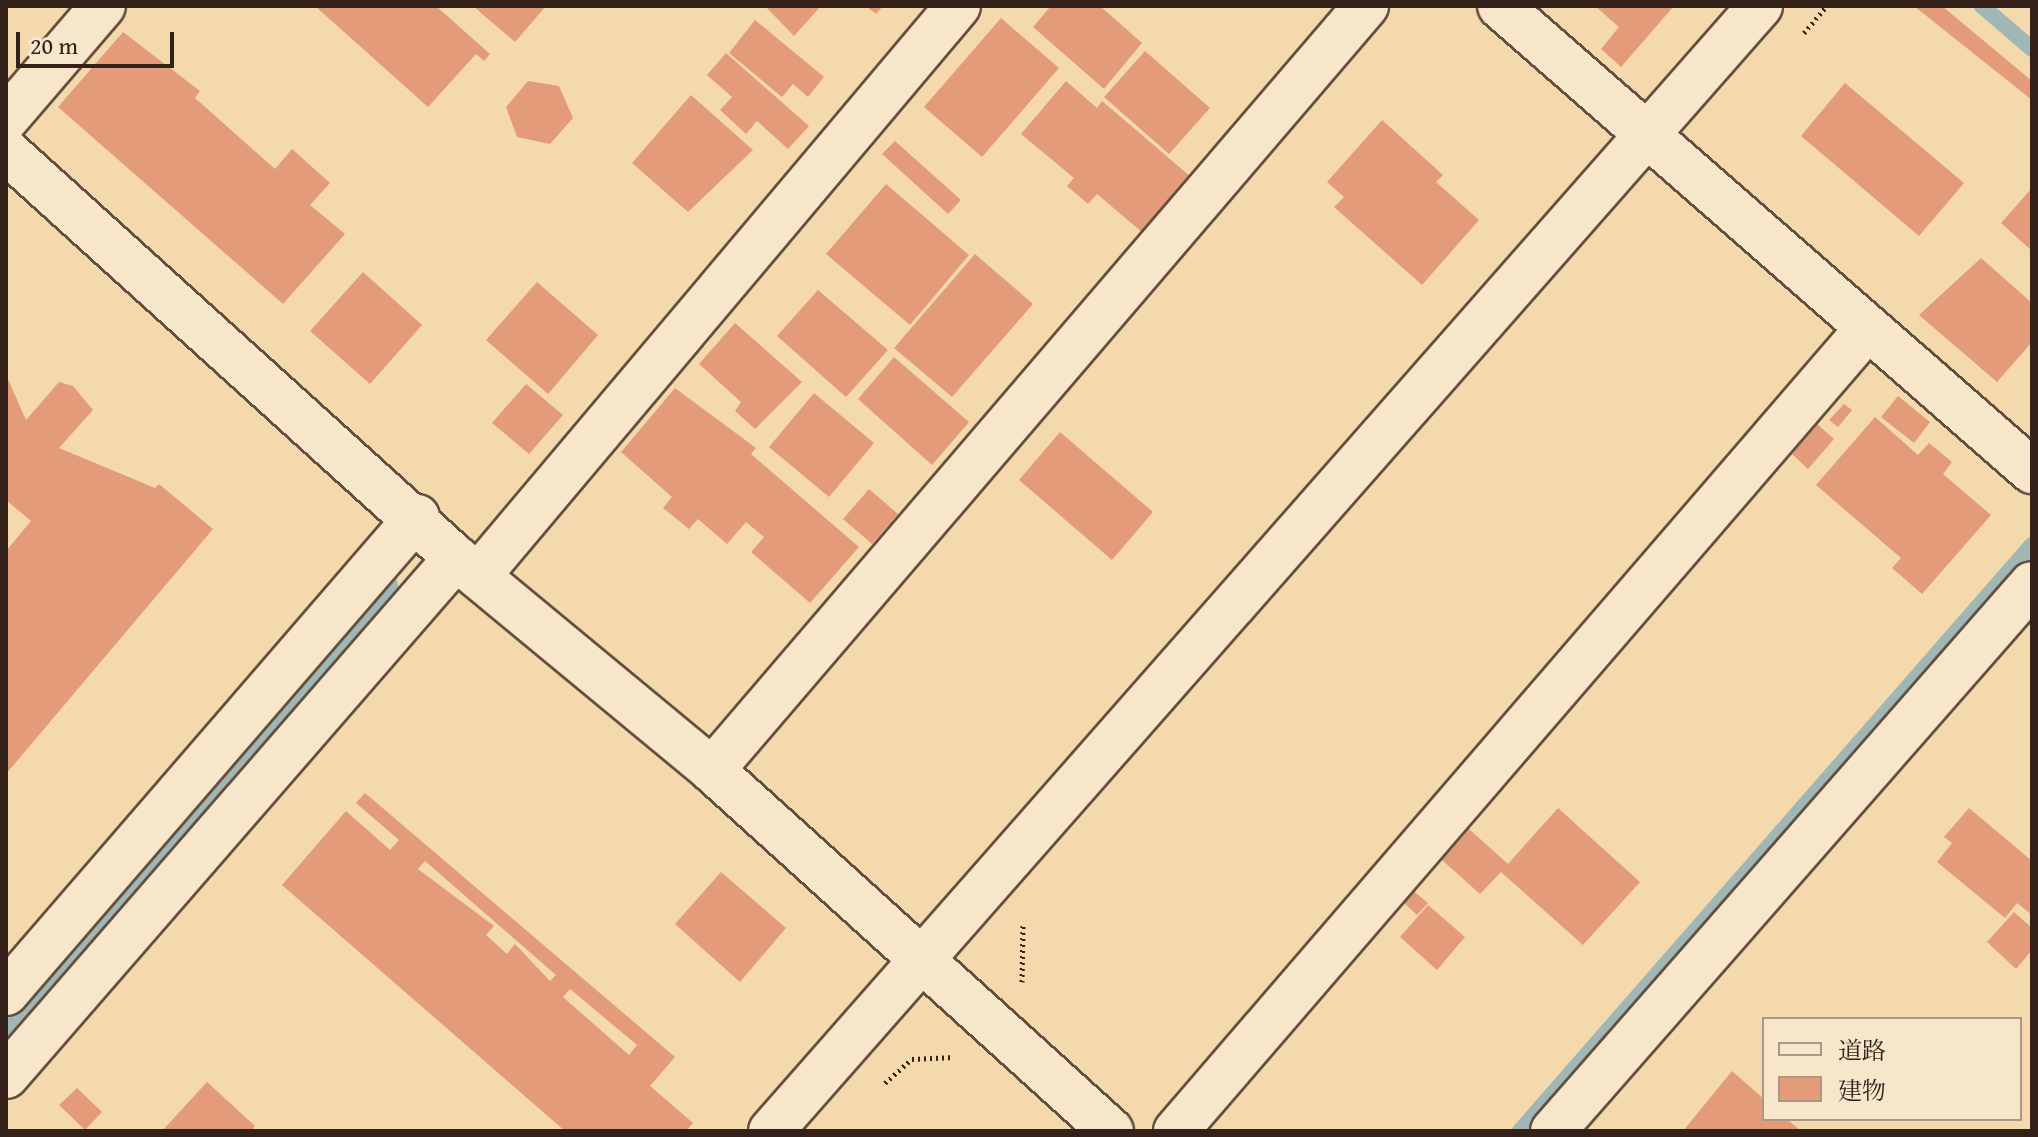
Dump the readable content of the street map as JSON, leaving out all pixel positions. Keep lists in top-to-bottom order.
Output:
{
  "legend": ["道路", "建物"],
  "scale_bar": "20 m"
}
